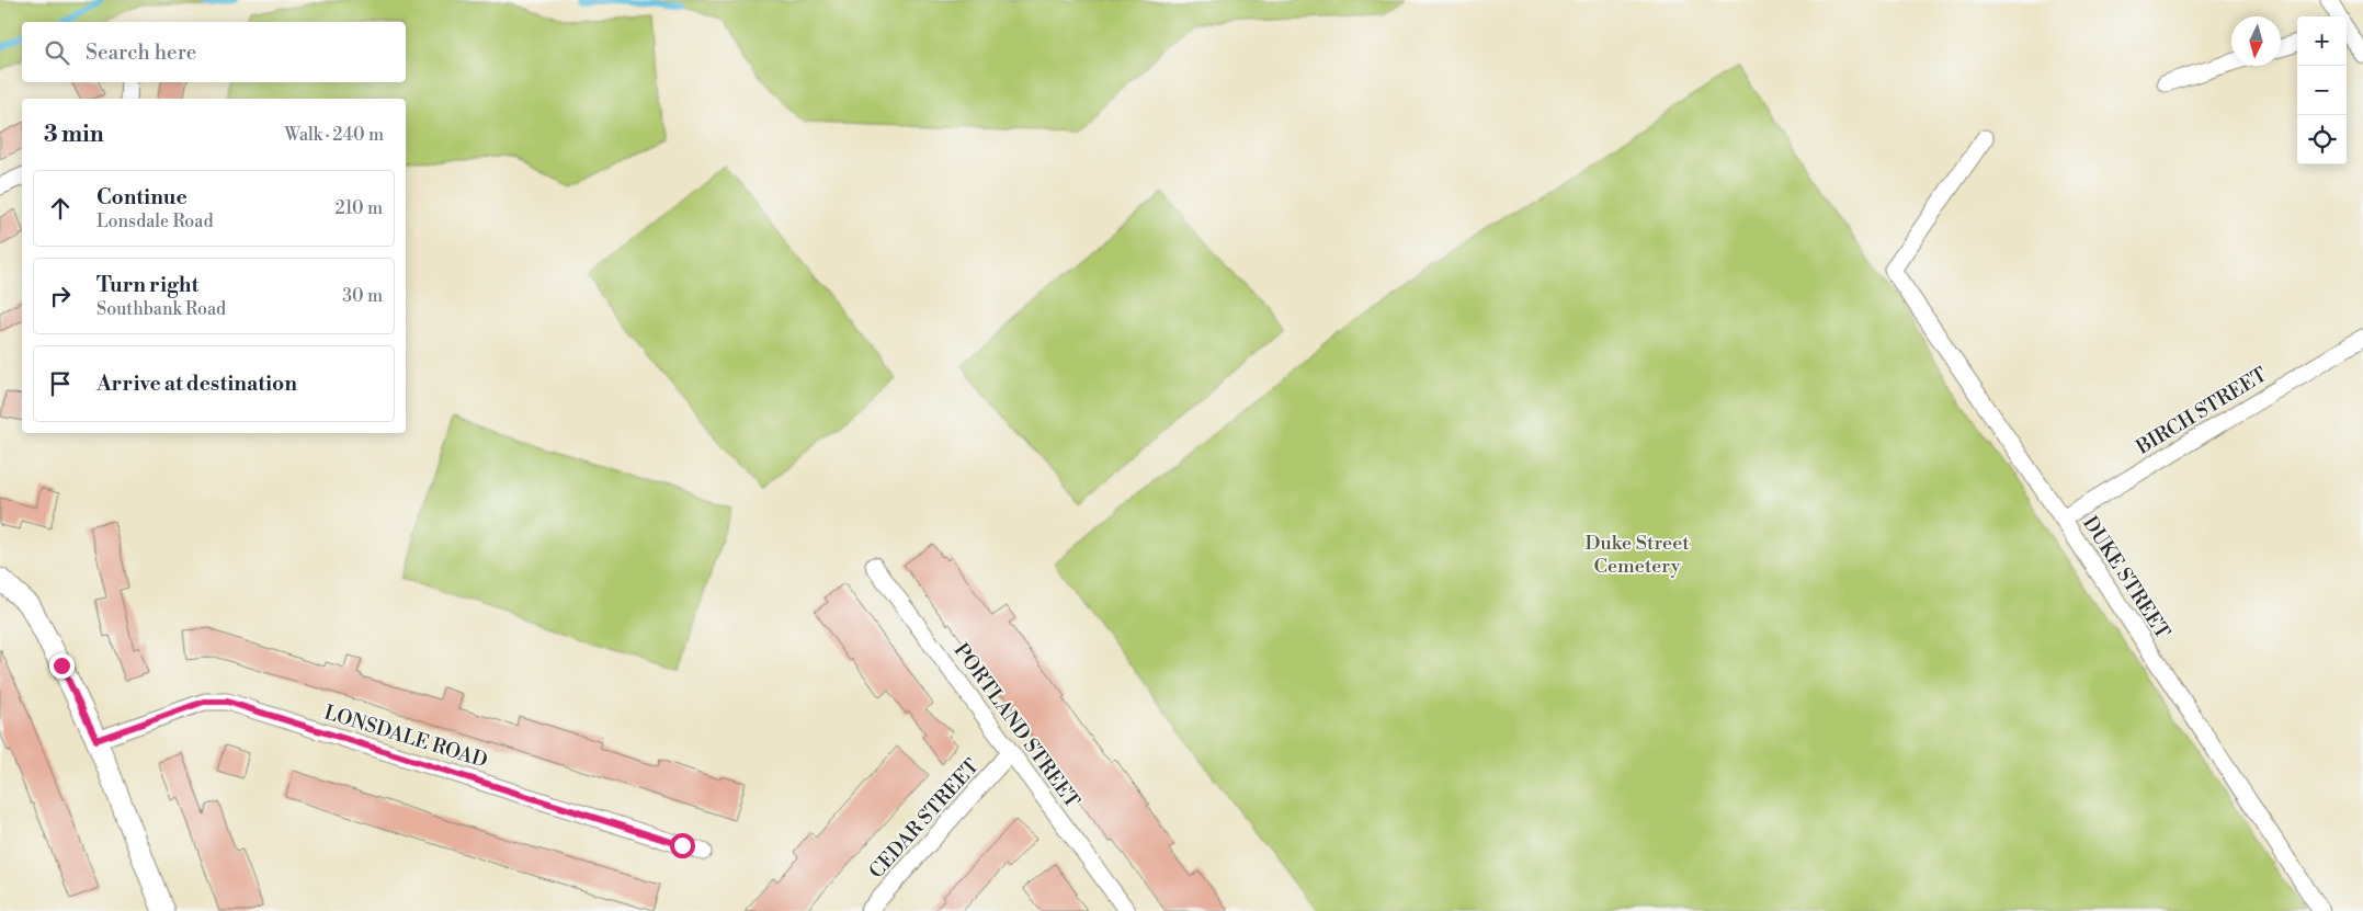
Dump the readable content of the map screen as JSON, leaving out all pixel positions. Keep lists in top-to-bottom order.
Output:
{
  "streets": {
    "street": [
      "BIRCH STREET",
      "DUKE STREET",
      "PORTLAND STREET",
      "LONSDALE ROAD",
      "CEDAR STREET"
    ]
  },
  "crossings": [
    ["BIRCH STREET", "DUKE STREET"],
    ["PORTLAND STREET", "CEDAR STREET"]
  ],
  "parks": ["Duke Street Cemetery"],
  "north": "bottom",
  "page": {
    "map_buttons": ["+", "−"],
    "search": "Search here",
    "heading": ["3 min", "Walk · 240 m"],
    "list": [
      ["Continue", "Lonsdale Road", "210 m"],
      ["Turn right", "Southbank Road", "30 m"],
      "Arrive at destination"
    ]
  }
}
